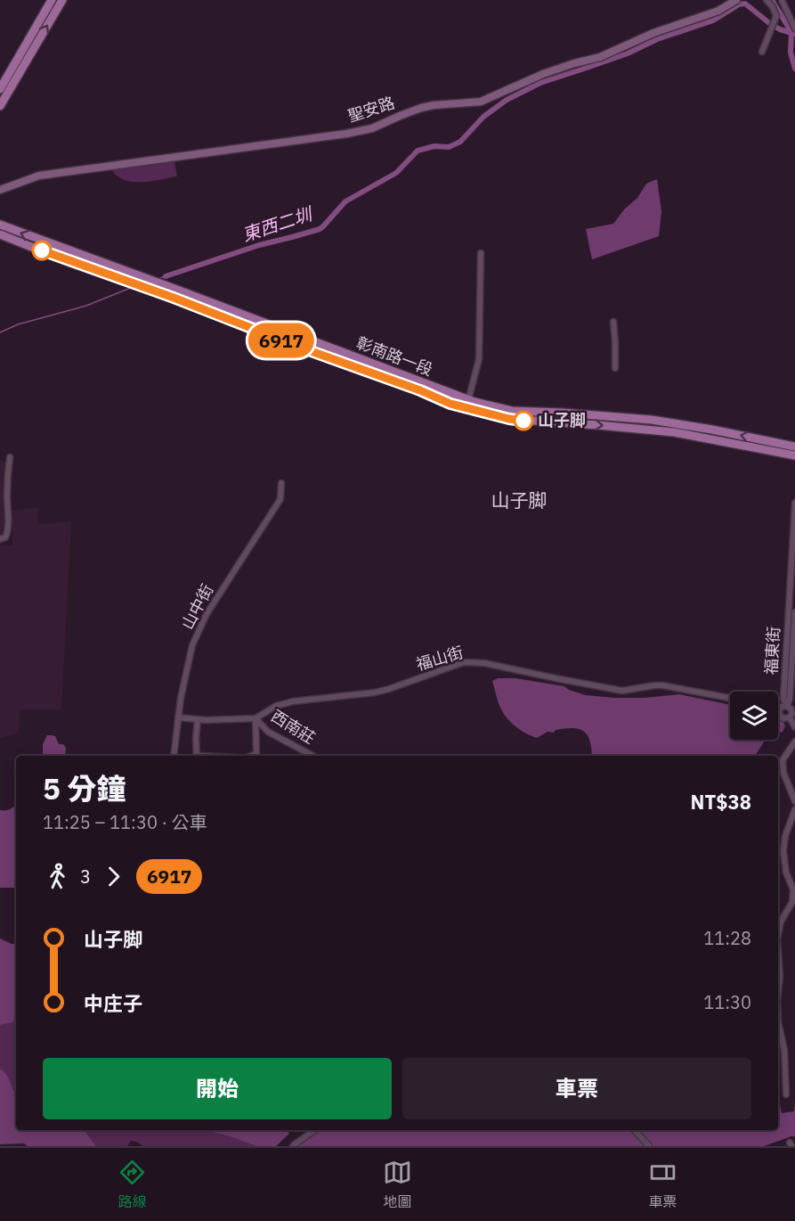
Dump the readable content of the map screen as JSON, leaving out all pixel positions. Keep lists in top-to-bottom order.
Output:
{
  "streets": {
    "main road": ["彰南路一段"],
    "street": [
      "聖安路",
      "山中街",
      "福東街",
      "福山街",
      "西南莊"
    ]
  },
  "crossings": [
    ["山中街", "福山街"],
    ["福山街", "西南莊"]
  ],
  "districts": ["山子脚"],
  "water": ["東西二圳"],
  "places": ["山子脚"],
  "lines": ["bus line 6917"],
  "page": {
    "on_map": "6917",
    "heading": ["5 分鐘", "11:25 – 11:30 · 公車", "NT$38"],
    "legs": ["3", "6917"],
    "list": [
      {
        "name": "山子脚",
        "value": "11:28"
      },
      {
        "name": "中庄子",
        "value": "11:30"
      }
    ],
    "buttons": ["開始", "車票"],
    "tabs": ["路線", "地圖", "車票"]
  }
}
